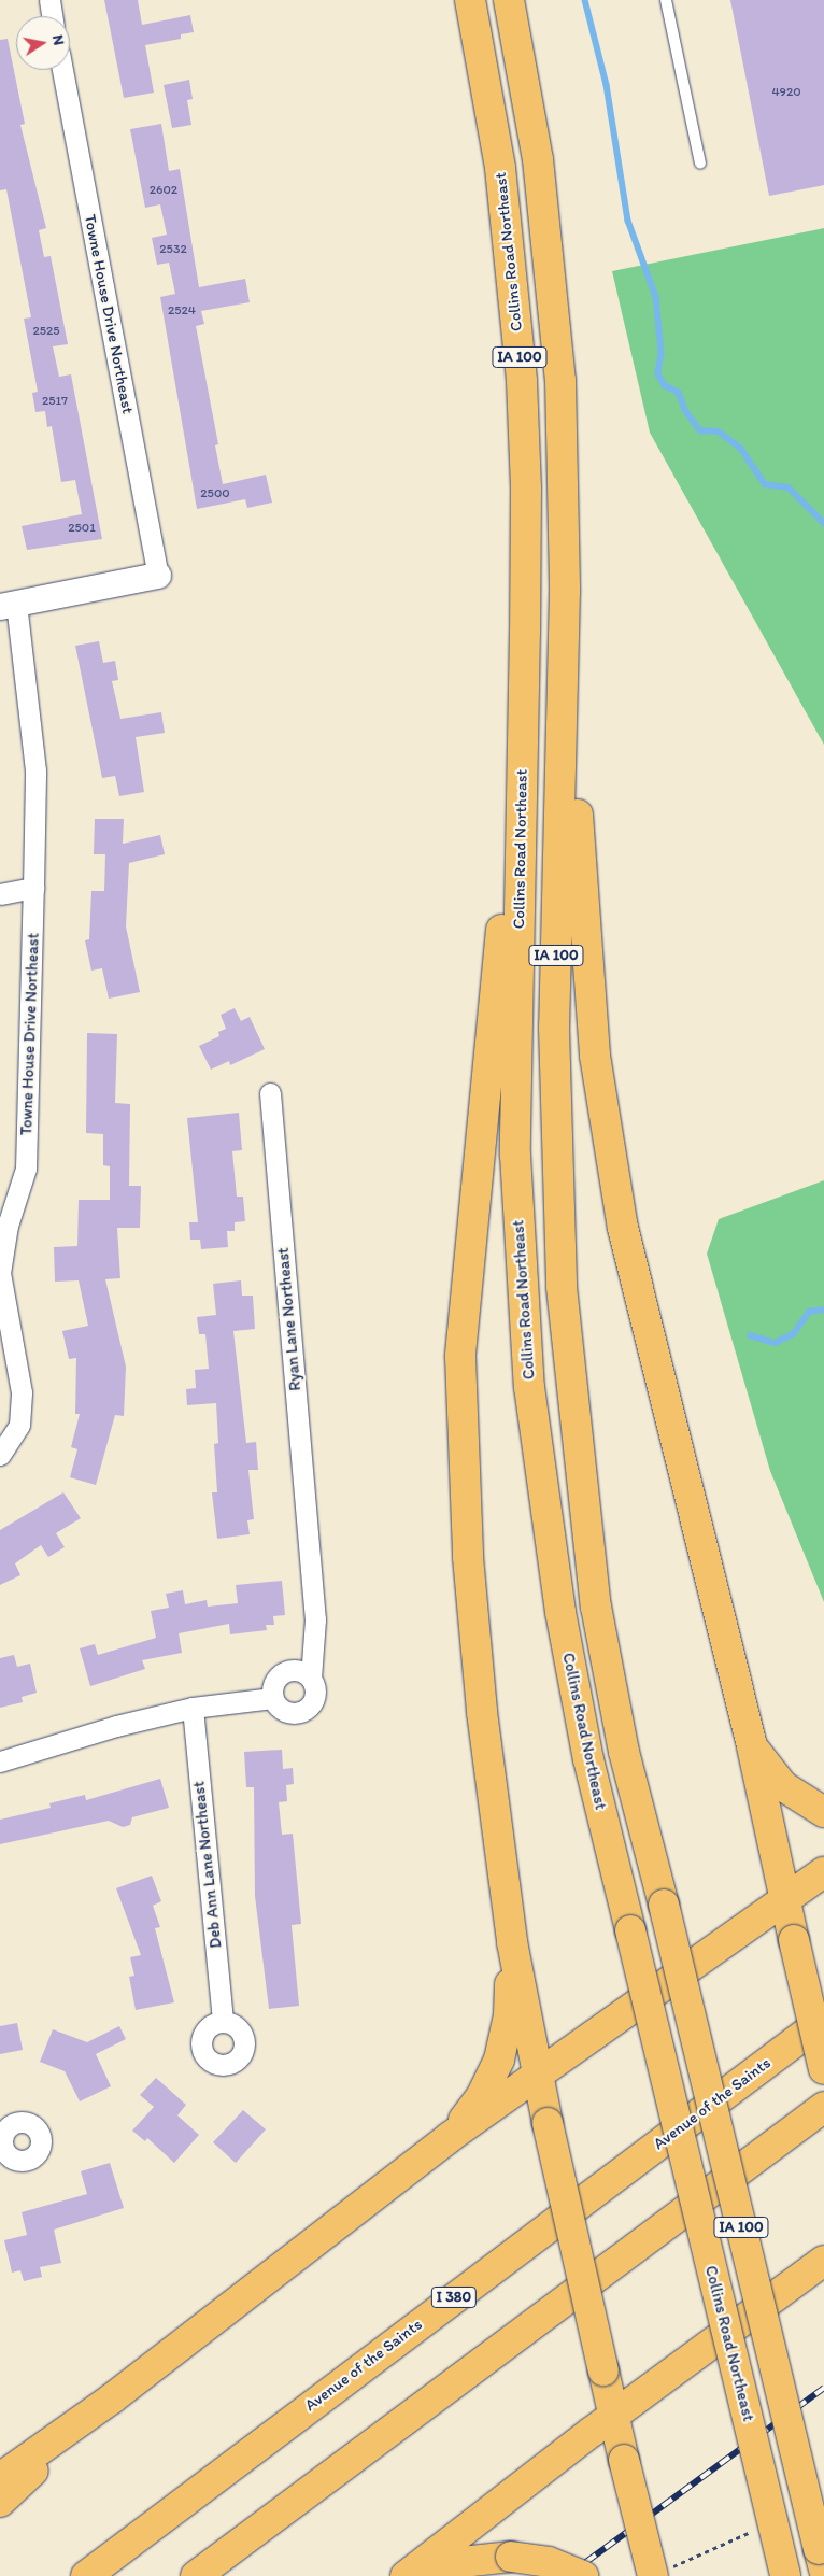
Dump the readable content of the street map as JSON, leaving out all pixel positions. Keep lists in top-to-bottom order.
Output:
{
  "streets": {
    "highway": [
      "Collins Road Northeast",
      "IA 100",
      "Avenue of the Saints",
      "I 380"
    ],
    "street": ["Towne House Drive Northeast", "Ryan Lane Northeast", "Deb Ann Lane Northeast"]
  },
  "house_numbers": [
    "4920",
    "2602",
    "2532",
    "2524",
    "2525",
    "2517",
    "2500",
    "2501"
  ],
  "north": "right"
}
